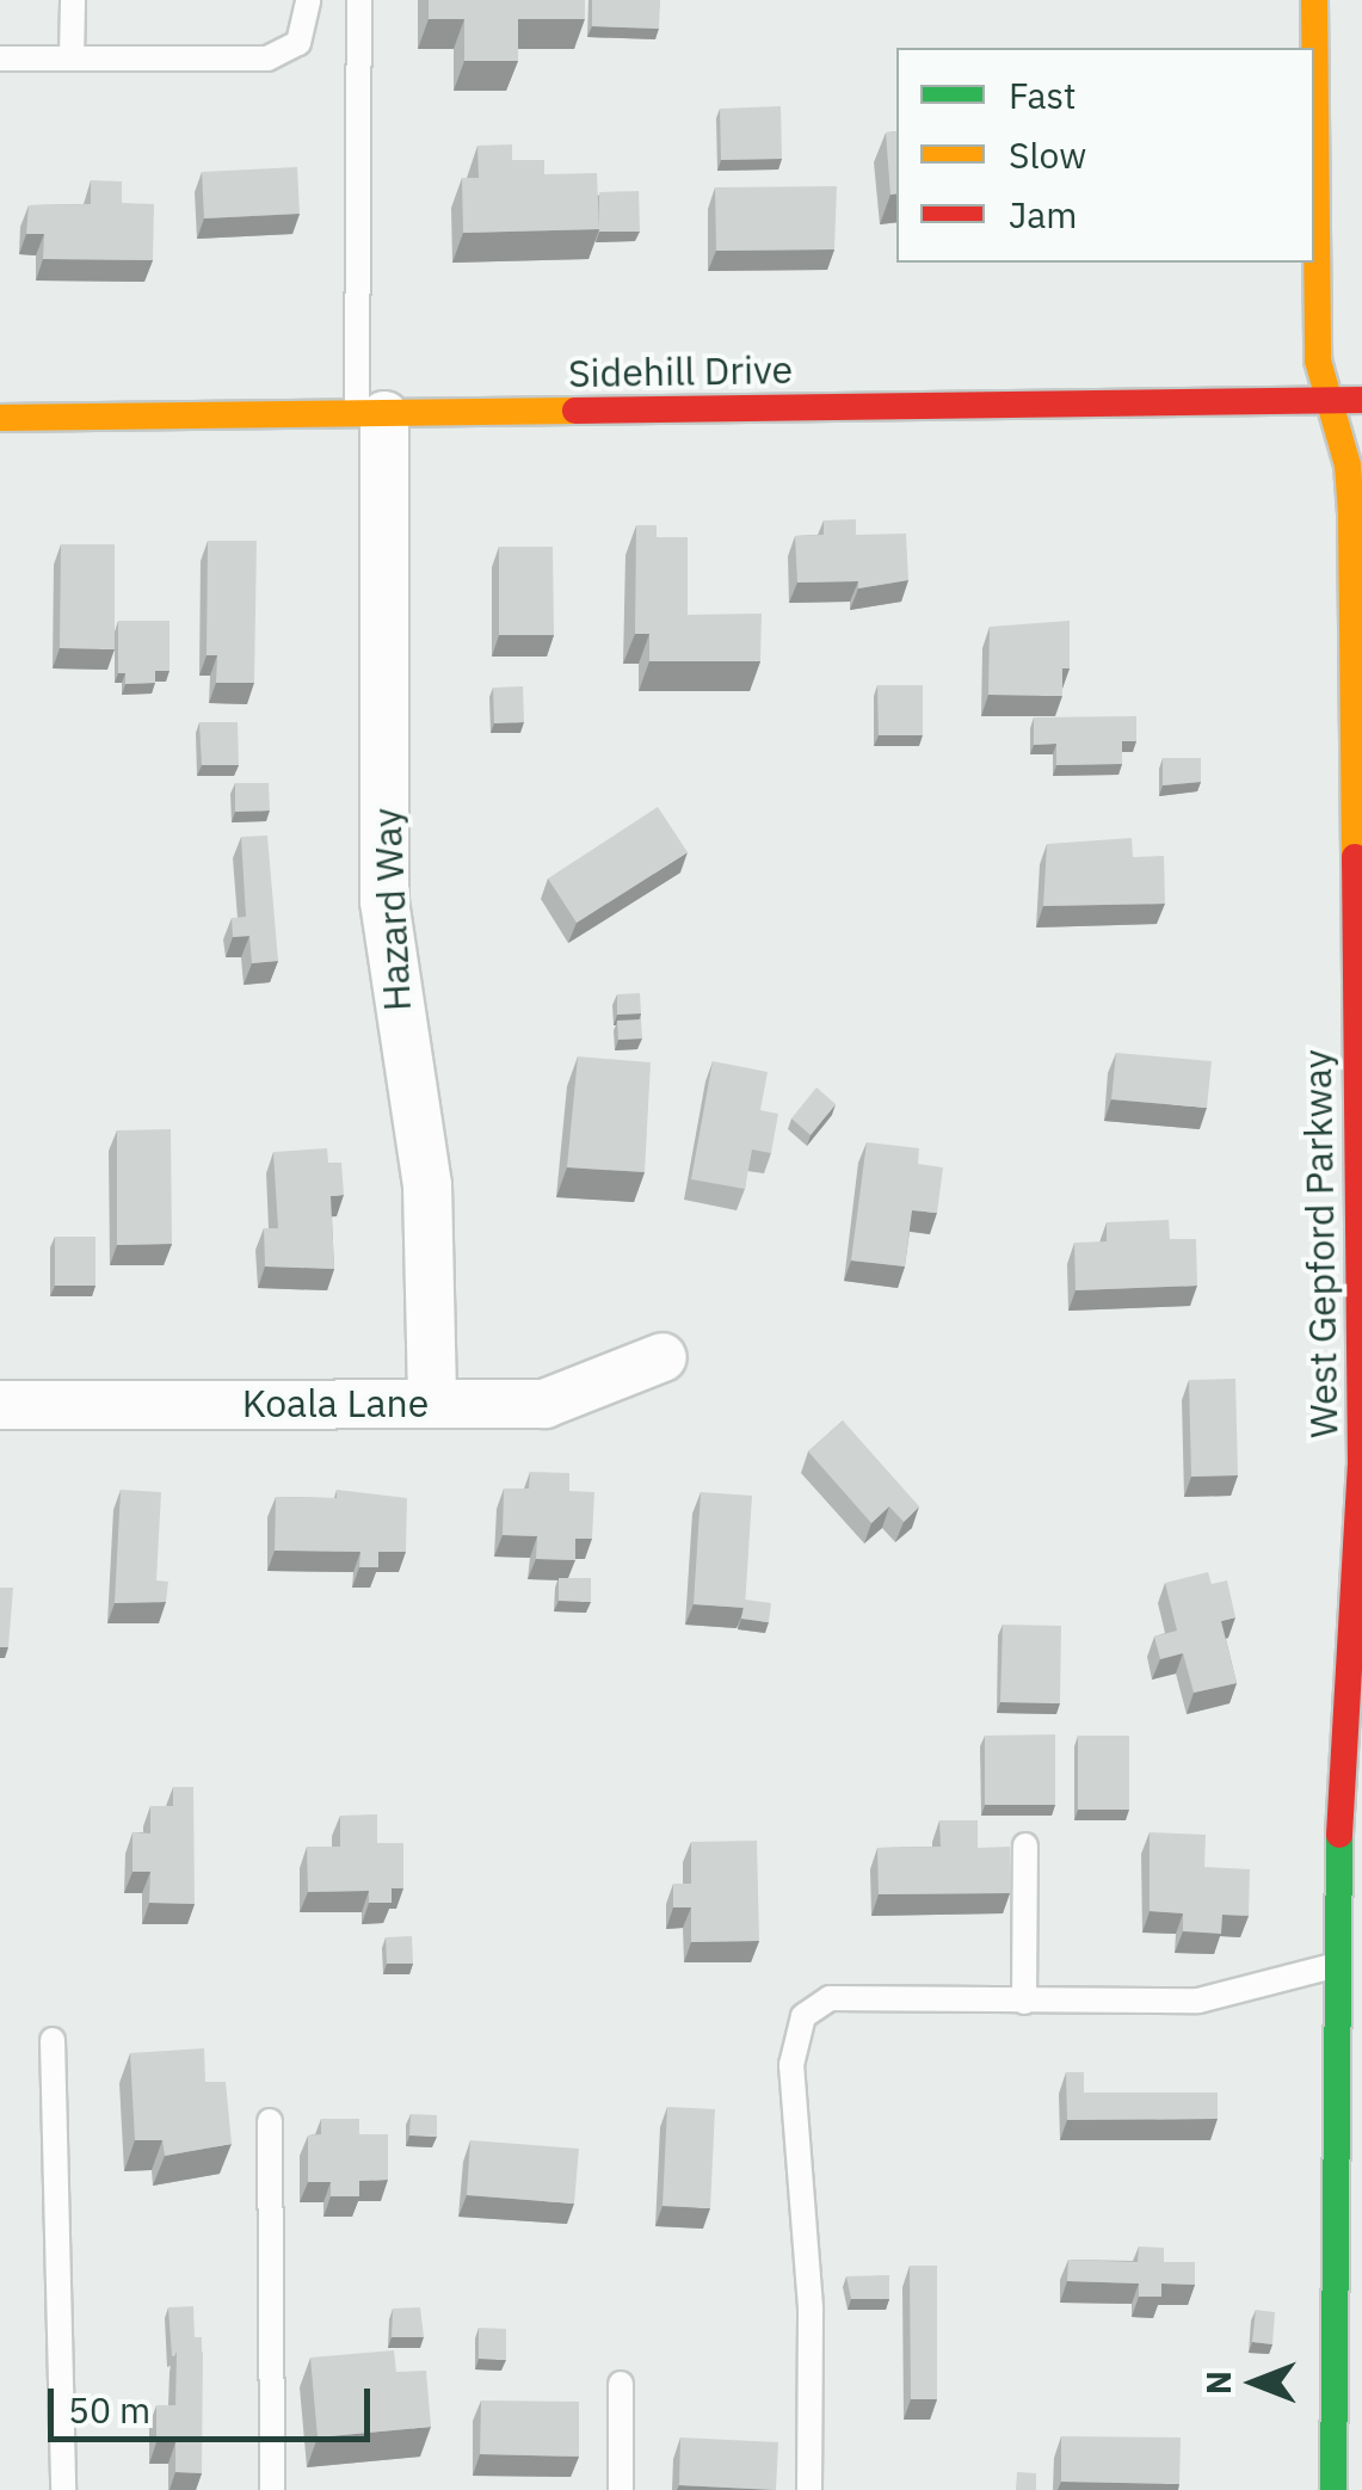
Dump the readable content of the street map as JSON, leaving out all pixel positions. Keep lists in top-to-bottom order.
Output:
{
  "streets": {
    "street": [
      "Sidehill Drive",
      "Hazard Way",
      "West Gepford Parkway",
      "Koala Lane"
    ]
  },
  "crossings": [
    ["Sidehill Drive", "Hazard Way"],
    ["Sidehill Drive", "West Gepford Parkway"],
    ["Hazard Way", "Koala Lane"]
  ],
  "legend": ["Fast", "Slow", "Jam"],
  "scale_bar": "50 m",
  "north": "left"
}
